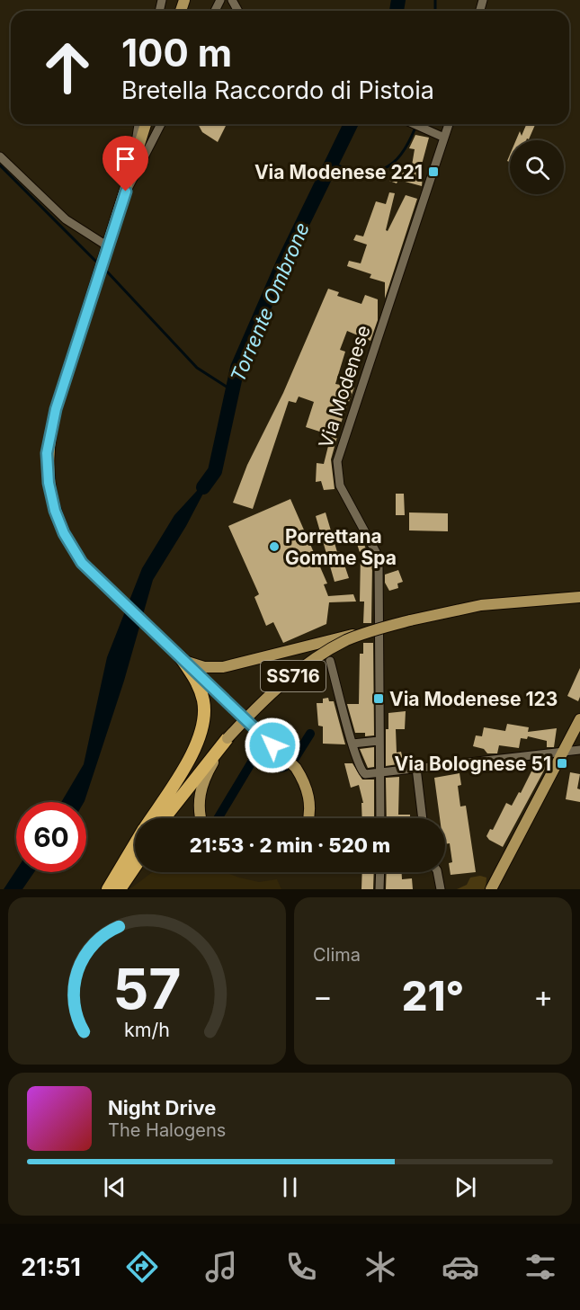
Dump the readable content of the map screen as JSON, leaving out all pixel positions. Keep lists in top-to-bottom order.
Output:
{
  "streets": {
    "highway": ["SS716"],
    "street": ["Via Modenese"]
  },
  "water": ["Torrente Ombrone"],
  "places": {
    "transit": ["Via Modenese 221", "Via Modenese 123", "Via Bolognese 51"],
    "other": ["Porrettana Gomme Spa"]
  },
  "page": {
    "turn": ["100 m", "Bretella Raccordo di Pistoia"],
    "limit": "60",
    "trip": "21:53 · 2 min · 520 m",
    "tile": "Clima",
    "heat": ["−", "21°", "+"],
    "song": ["Night Drive", "The Halogens"],
    "tabs": "21:51",
    "gauge": ["57", "km/h"]
  }
}
